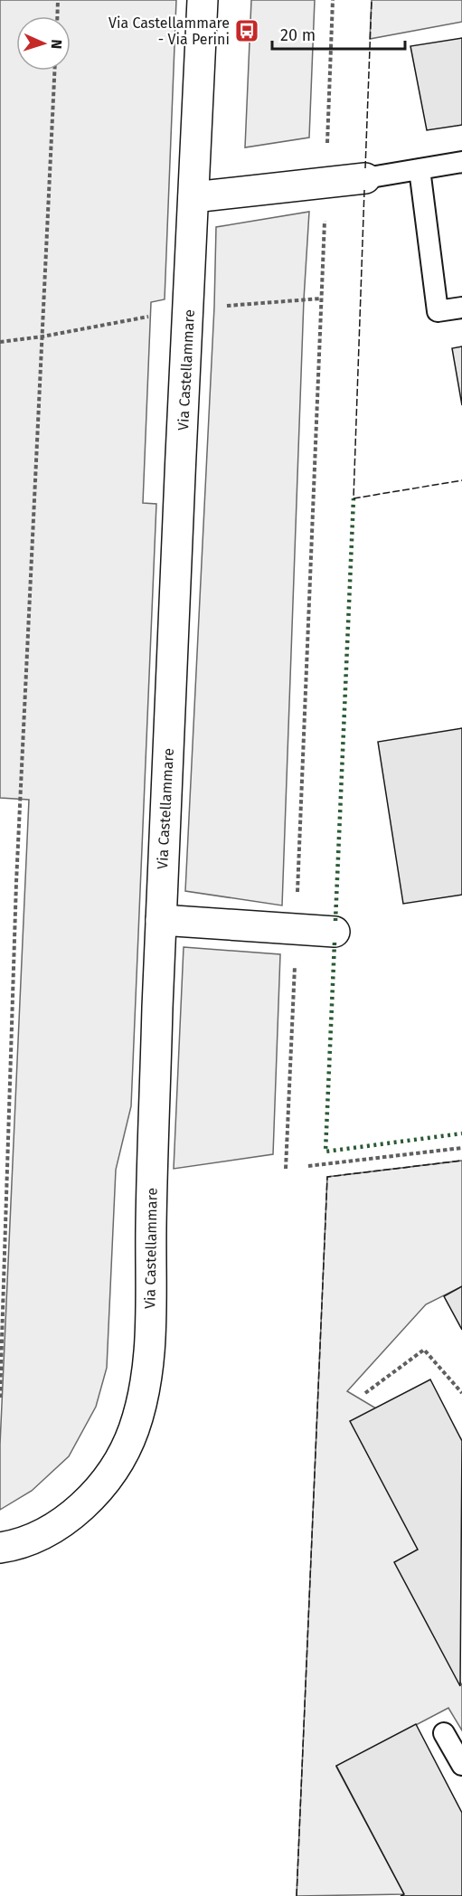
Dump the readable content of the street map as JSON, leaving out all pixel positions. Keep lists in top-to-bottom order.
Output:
{
  "streets": {
    "street": ["Via Castellammare"]
  },
  "places": {
    "bus stop": ["Via Castellammare - Via Perini"]
  },
  "scale_bar": "20 m",
  "north": "right"
}
